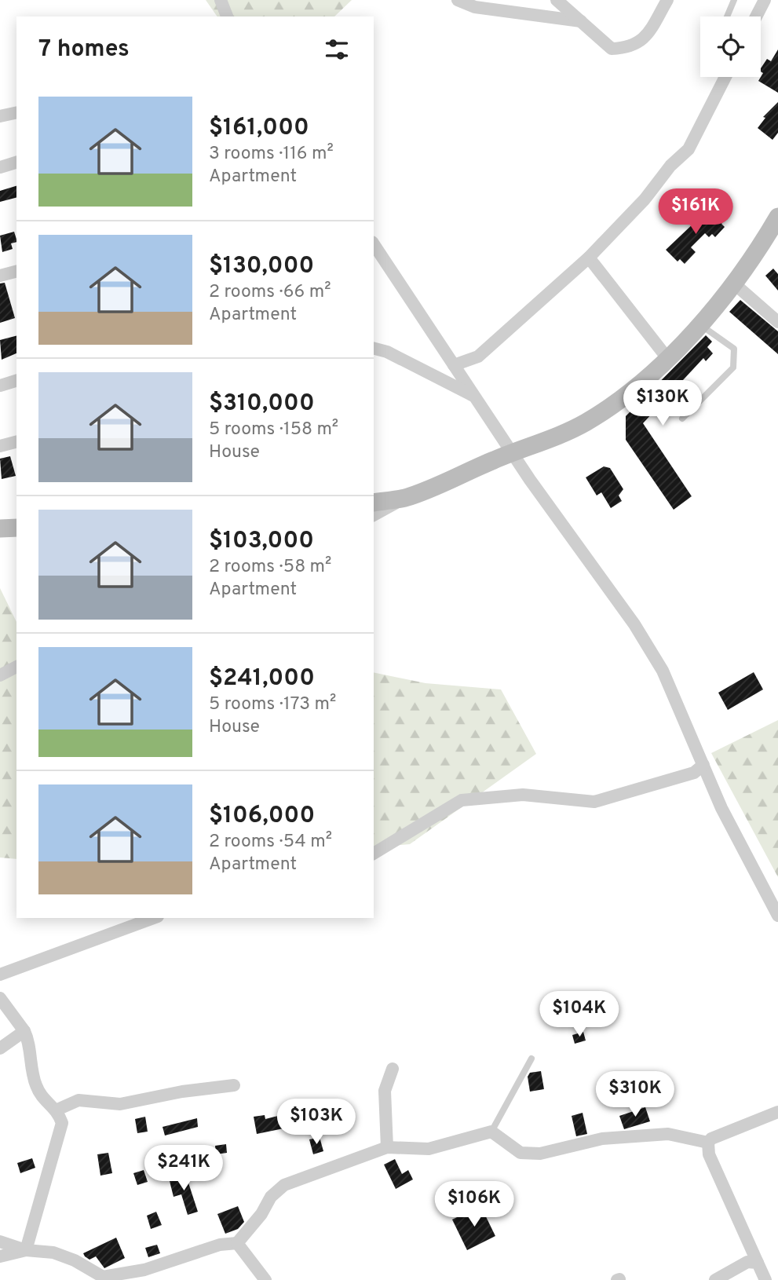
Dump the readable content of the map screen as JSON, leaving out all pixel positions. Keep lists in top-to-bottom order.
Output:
{
  "page": {
    "heading": "7 homes",
    "list": [
      {
        "name": "$161,000",
        "note": "3 rooms · 116 m² · Apartment"
      },
      {
        "name": "$130,000",
        "note": "2 rooms · 66 m² · Apartment"
      },
      {
        "name": "$310,000",
        "note": "5 rooms · 158 m² · House"
      },
      {
        "name": "$103,000",
        "note": "2 rooms · 58 m² · Apartment"
      },
      {
        "name": "$241,000",
        "note": "5 rooms · 173 m² · House"
      },
      {
        "name": "$106,000",
        "note": "2 rooms · 54 m² · Apartment"
      }
    ],
    "price": [
      "$161K",
      "$130K",
      "$104K",
      "$310K",
      "$103K",
      "$241K",
      "$106K"
    ]
  }
}
